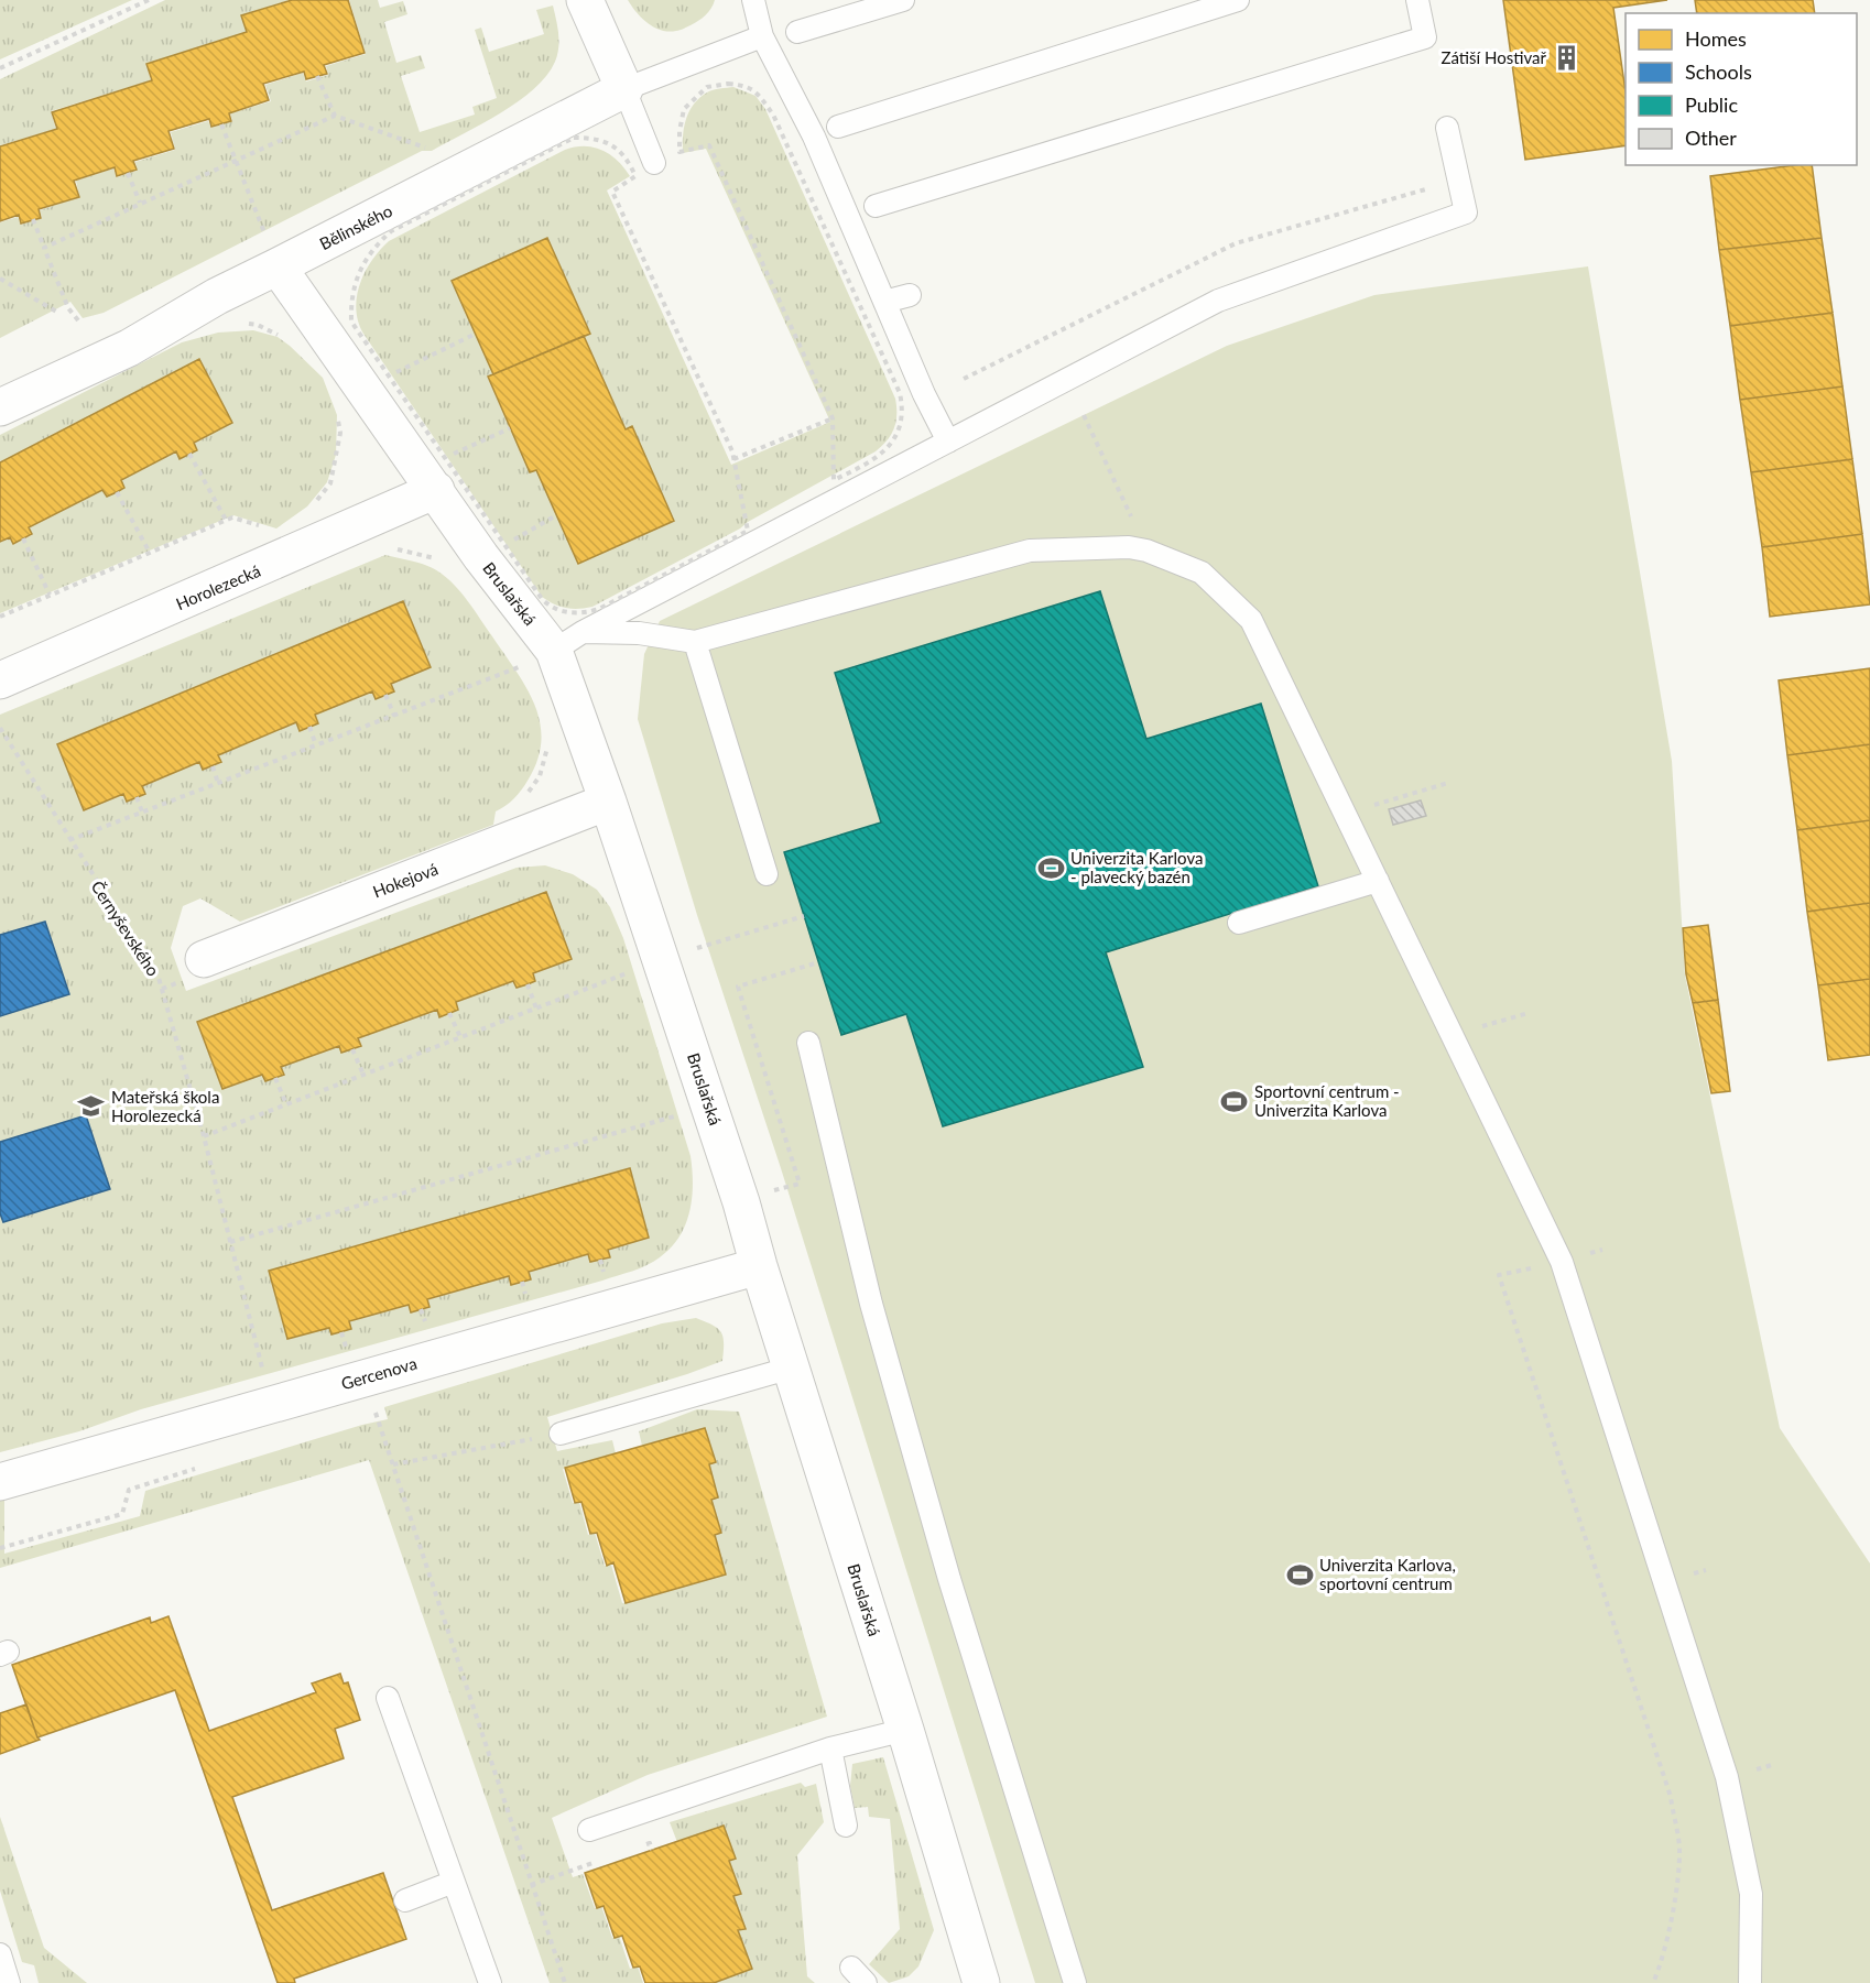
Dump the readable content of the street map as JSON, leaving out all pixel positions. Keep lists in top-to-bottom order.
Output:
{
  "streets": {
    "street": [
      "Bělinského",
      "Horolezecká",
      "Bruslařská",
      "Hokejová",
      "Gercenova"
    ],
    "path": ["Černyševského"]
  },
  "crossings": [
    ["Bělinského", "Bruslařská"],
    ["Horolezecká", "Bruslařská"],
    ["Bruslařská", "Hokejová"],
    ["Bruslařská", "Gercenova"]
  ],
  "places": {
    "building": ["Zátiší Hostivař"],
    "sports": ["Univerzita Karlova - plavecký bazén", "Sportovní centrum - Univerzita Karlova", "Univerzita Karlova, sportovní centrum"],
    "school or university": ["Mateřská škola Horolezecká"]
  },
  "legend": [
    "Homes",
    "Schools",
    "Public",
    "Other"
  ]
}
